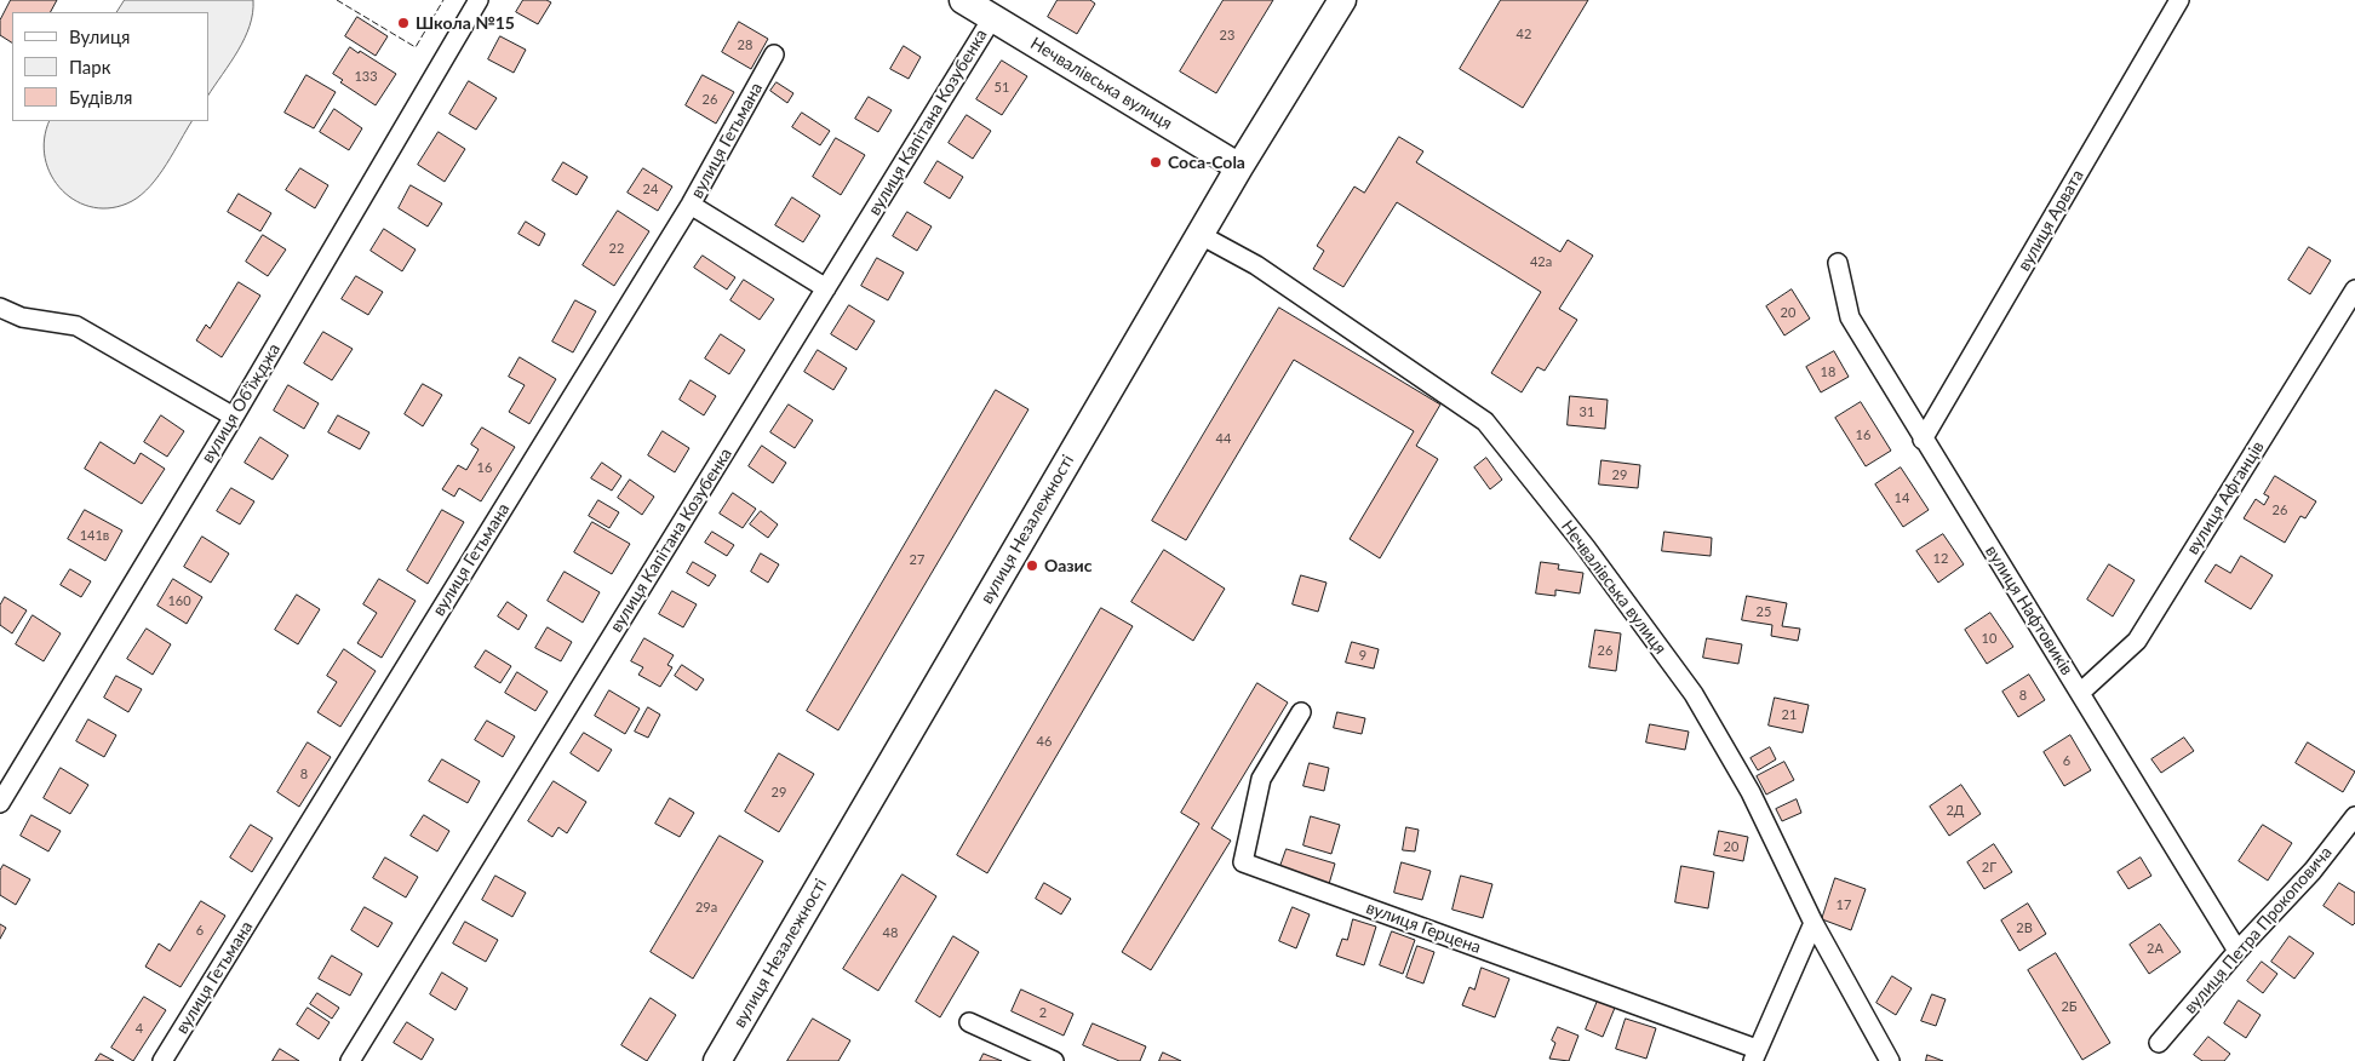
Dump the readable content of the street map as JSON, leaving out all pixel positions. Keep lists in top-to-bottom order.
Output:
{
  "streets": {
    "street": [
      "Нечвалівська вулиця",
      "вулиця Капітана Козубенка",
      "вулиця Гетьмана",
      "вулиця Арвата",
      "вулиця Обʼїжджа",
      "вулиця Афганців",
      "вулиця Незалежності",
      "вулиця Нафтовиків",
      "вулиця Герцена",
      "вулиця Петра Прокоповича"
    ]
  },
  "crossings": [
    ["Нечвалівська вулиця", "вулиця Капітана Козубенка"],
    ["Нечвалівська вулиця", "вулиця Незалежності"],
    ["вулиця Арвата", "вулиця Нафтовиків"],
    ["вулиця Афганців", "вулиця Нафтовиків"],
    ["вулиця Нафтовиків", "вулиця Петра Прокоповича"]
  ],
  "places": ["Школа №15", "Coca-Cola", "Оазис"],
  "house_numbers": [
    "42",
    "23",
    "28",
    "133",
    "51",
    "26",
    "24",
    "22",
    "42а",
    "20",
    "18",
    "31",
    "16",
    "44",
    "16",
    "29",
    "14",
    "26",
    "141в",
    "12",
    "27",
    "160",
    "25",
    "10",
    "26",
    "9",
    "8",
    "21",
    "46",
    "6",
    "8",
    "29",
    "2Д",
    "20",
    "2Г",
    "17",
    "29а",
    "2В",
    "6",
    "48",
    "2А",
    "2Б",
    "2",
    "4"
  ],
  "legend": ["Вулиця", "Парк", "Будівля"]
}
